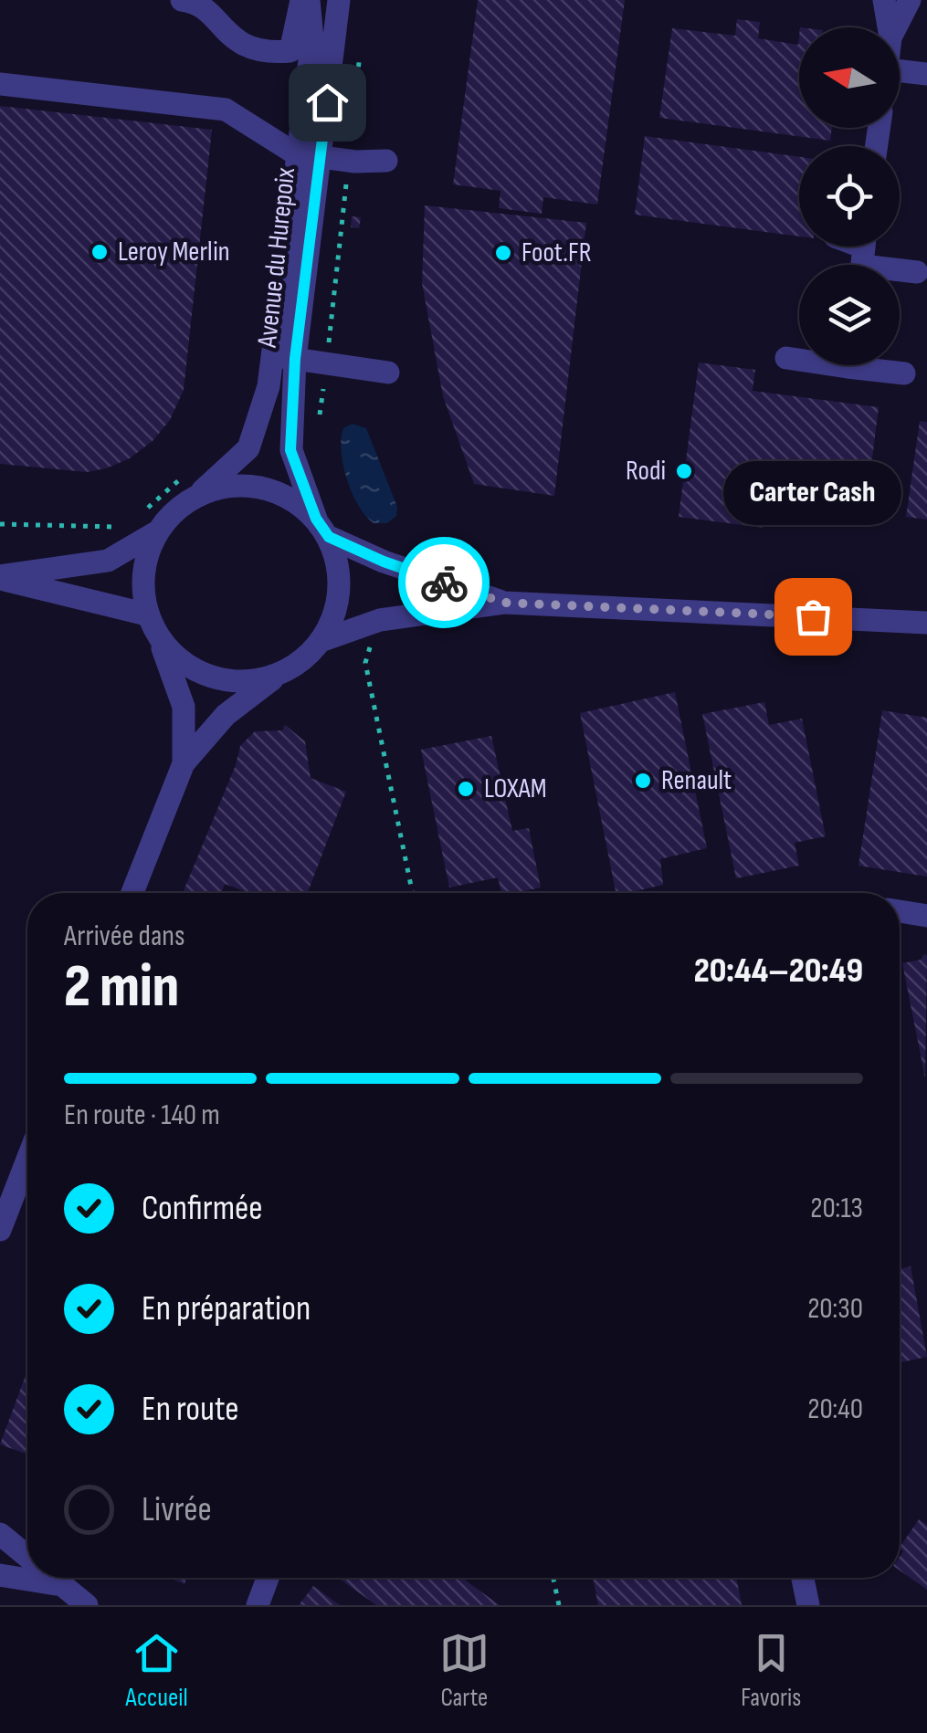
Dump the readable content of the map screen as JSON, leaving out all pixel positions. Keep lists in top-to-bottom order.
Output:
{
  "streets": {
    "street": ["Avenue du Hurepoix"]
  },
  "places": [
    "Leroy Merlin",
    "Foot.FR",
    "Rodi",
    "Carter Cash",
    "Renault",
    "LOXAM"
  ],
  "north": "left",
  "page": {
    "bubble": "Carter Cash",
    "heading": ["2 min", "Arrivée dans", "20:44–20:49"],
    "bar": "En route · 140 m",
    "list": [
      ["Confirmée", "20:13"],
      ["En préparation", "20:30"],
      ["En route", "20:40"],
      "Livrée"
    ],
    "tabs": ["Accueil", "Carte", "Favoris"]
  }
}
